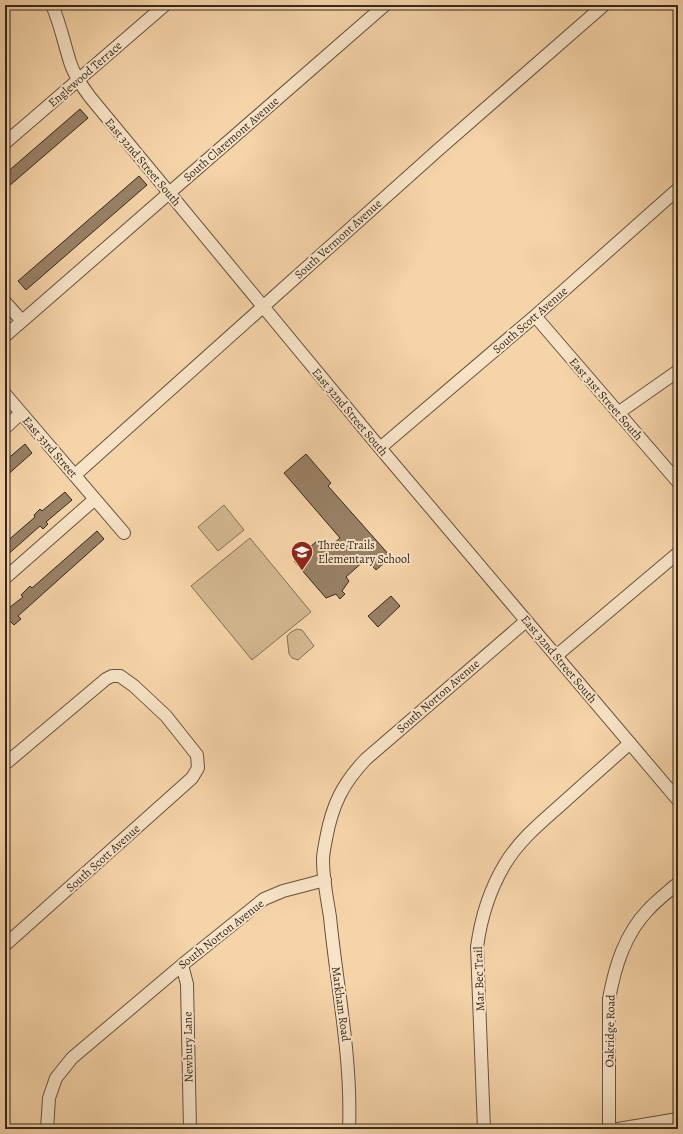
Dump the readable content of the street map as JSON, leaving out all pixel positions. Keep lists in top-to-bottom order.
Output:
{
  "streets": {
    "street": [
      "Englewood Terrace",
      "South Claremont Avenue",
      "East 32nd Street South",
      "South Vermont Avenue",
      "South Scott Avenue",
      "East 31st Street South",
      "East 33rd Street",
      "South Norton Avenue",
      "Mar Bec Trail",
      "Markham Road",
      "Oakridge Road",
      "Newbury Lane"
    ]
  },
  "crossings": [
    ["Englewood Terrace", "East 32nd Street South"],
    ["South Claremont Avenue", "East 32nd Street South"],
    ["East 32nd Street South", "South Vermont Avenue"],
    ["East 32nd Street South", "South Scott Avenue"],
    ["East 32nd Street South", "South Norton Avenue"],
    ["East 32nd Street South", "Mar Bec Trail"],
    ["South Vermont Avenue", "East 33rd Street"],
    ["South Scott Avenue", "East 31st Street South"],
    ["South Norton Avenue", "Markham Road"],
    ["South Norton Avenue", "Newbury Lane"]
  ],
  "places": {
    "school or university": ["Three Trails Elementary School"]
  }
}
